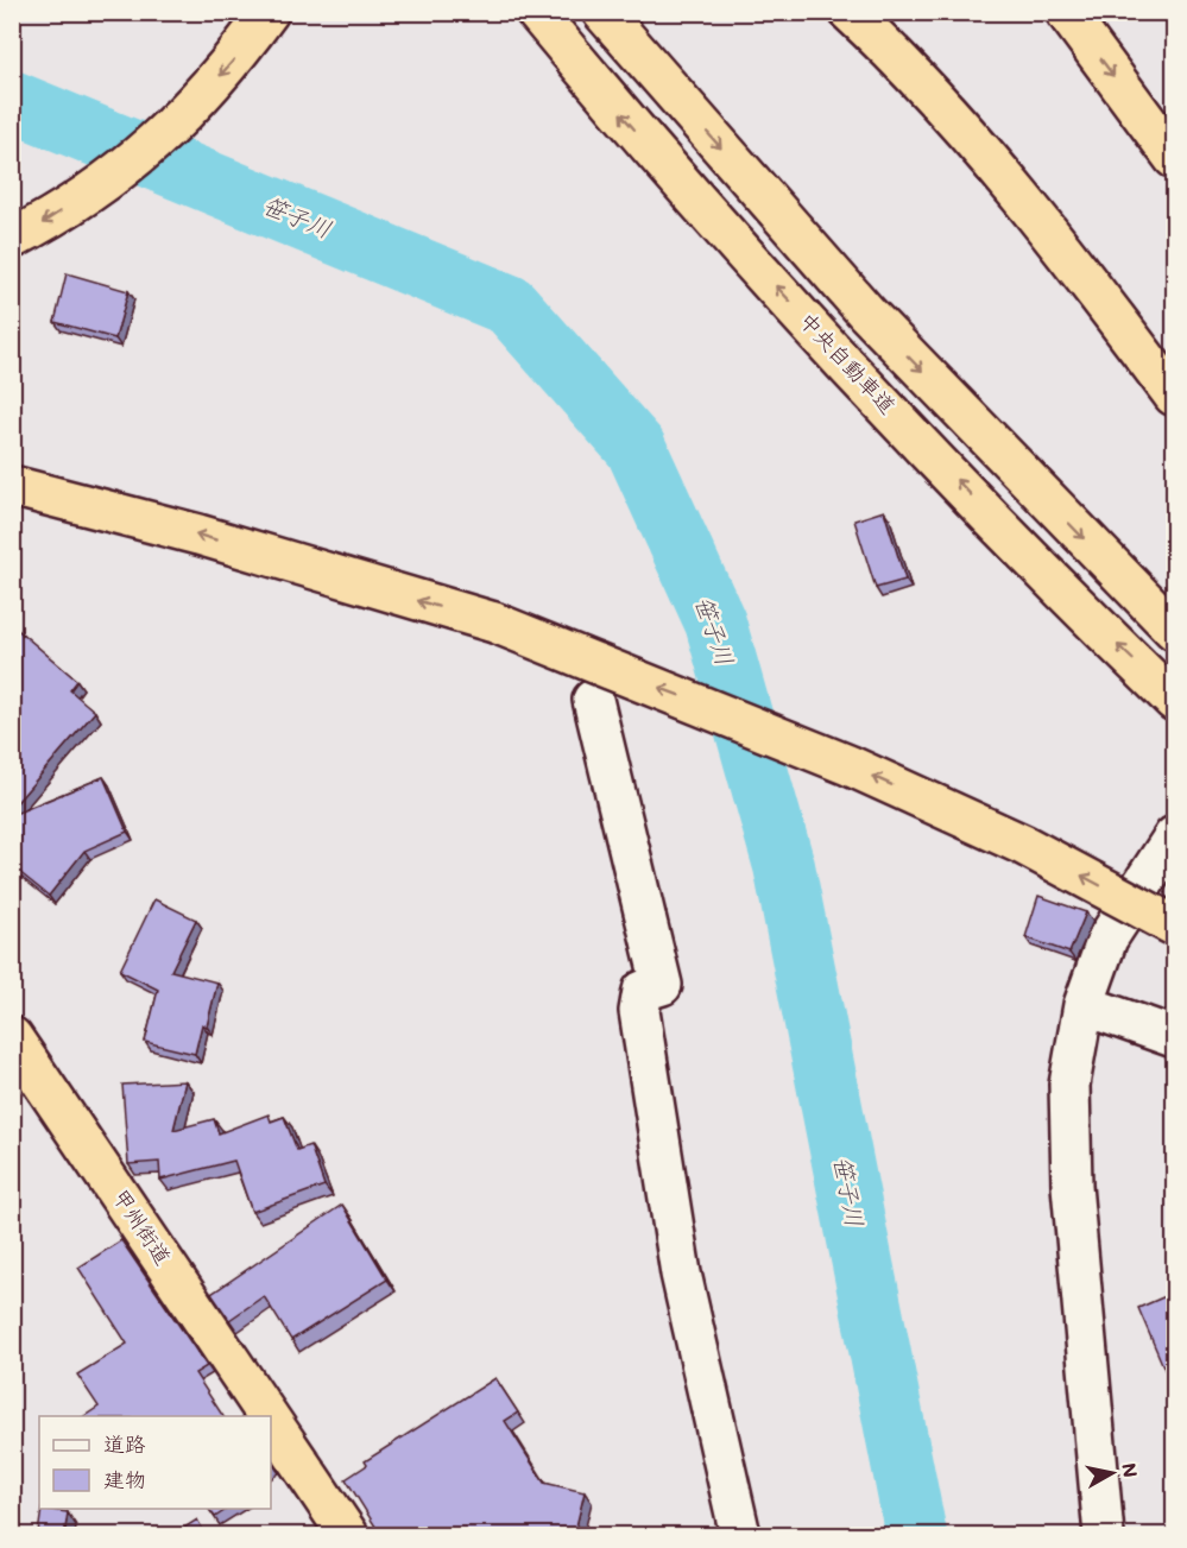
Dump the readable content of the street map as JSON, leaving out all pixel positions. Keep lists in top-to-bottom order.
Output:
{
  "streets": {
    "highway": ["中央自動車道", "甲州街道"]
  },
  "water": ["笹子川"],
  "legend": ["道路", "建物"],
  "north": "right"
}
